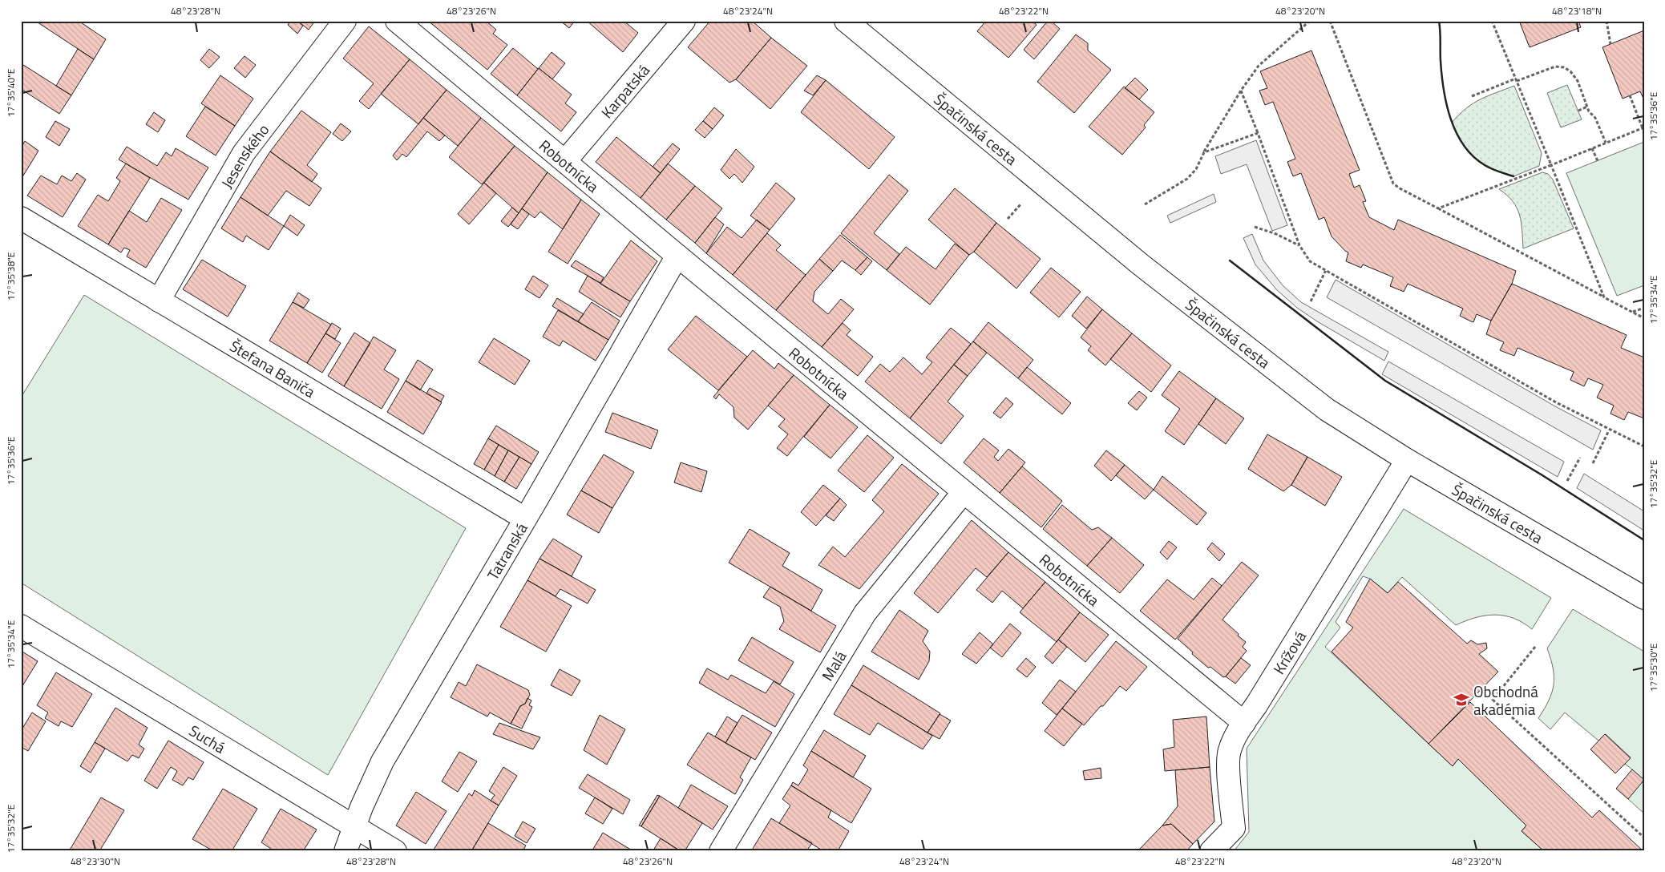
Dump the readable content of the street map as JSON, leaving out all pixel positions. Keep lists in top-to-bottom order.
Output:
{
  "streets": {
    "street": [
      "Karpatská",
      "Špačinská cesta",
      "Jesenského",
      "Robotnícka",
      "Štefana Baniča",
      "Tatranská",
      "Krížová",
      "Malá",
      "Suchá"
    ]
  },
  "crossings": [
    ["Karpatská", "Robotnícka"],
    ["Špačinská cesta", "Krížová"],
    ["Jesenského", "Štefana Baniča"],
    ["Robotnícka", "Tatranská"],
    ["Robotnícka", "Krížová"],
    ["Robotnícka", "Malá"],
    ["Štefana Baniča", "Tatranská"],
    ["Tatranská", "Suchá"]
  ],
  "places": {
    "school or university": ["Obchodná akadémia"]
  },
  "coordinates": [
    "48°23'28\"N",
    "48°23'26\"N",
    "48°23'24\"N",
    "48°23'22\"N",
    "48°23'20\"N",
    "48°23'18\"N",
    "17°35'40\"E",
    "17°35'36\"E",
    "17°35'38\"E",
    "17°35'34\"E",
    "17°35'32\"E",
    "17°35'30\"E",
    "48°23'30\"N"
  ]
}
